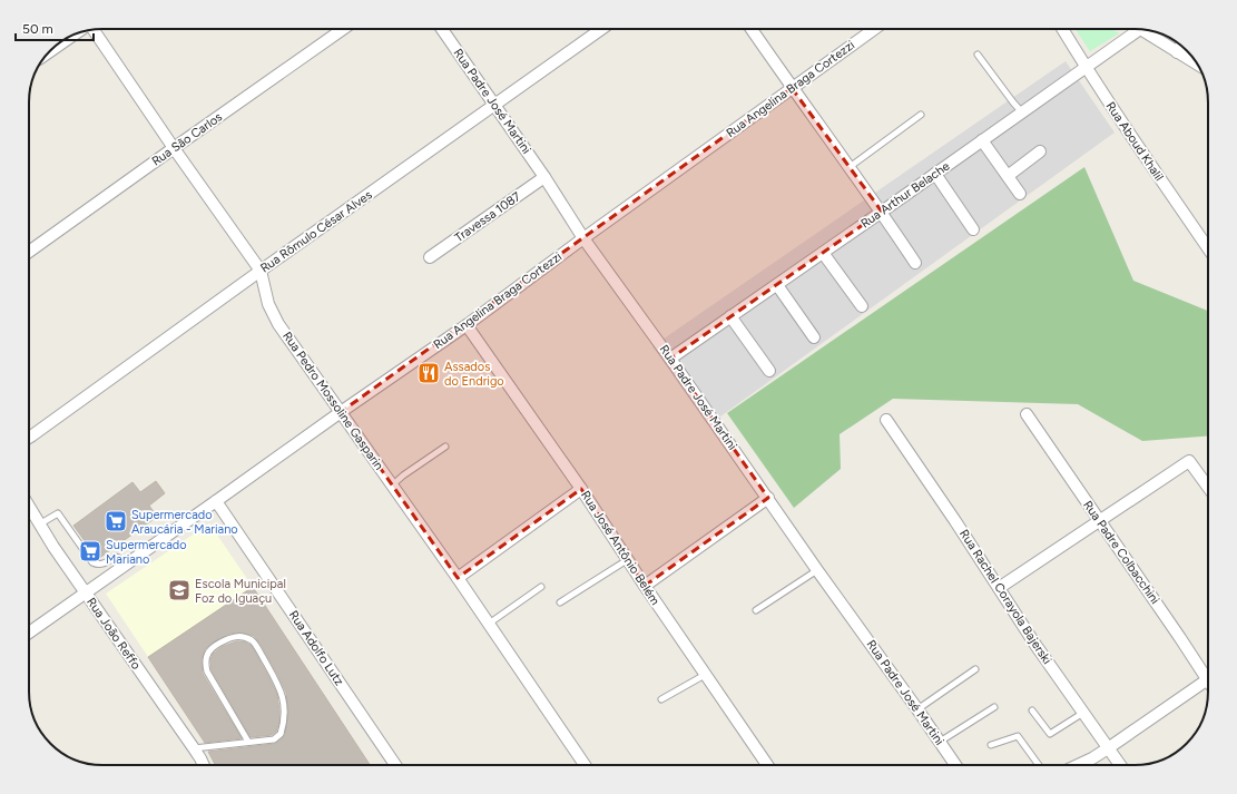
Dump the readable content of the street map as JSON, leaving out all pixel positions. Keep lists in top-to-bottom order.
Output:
{
  "streets": {
    "street": [
      "Rua Angelina Braga Cortezzi",
      "Rua Padre José Martini",
      "Rua São Carlos",
      "Rua Aboud Khalil",
      "Rua Arthur Belache",
      "Travessa 1087",
      "Rua Rômulo César Alves",
      "Rua Pedro Mossoline Gasparin",
      "Rua José Antônio Belém",
      "Rua Padre Colbacchini",
      "Rua Rachel Corayola Bajerski",
      "Rua João Reffo",
      "Rua Adolfo Lutz"
    ]
  },
  "crossings": [
    ["Rua Angelina Braga Cortezzi", "Rua Padre José Martini"],
    ["Rua Angelina Braga Cortezzi", "Rua Pedro Mossoline Gasparin"],
    ["Rua Angelina Braga Cortezzi", "Rua José Antônio Belém"],
    ["Rua Angelina Braga Cortezzi", "Rua João Reffo"],
    ["Rua Angelina Braga Cortezzi", "Rua Adolfo Lutz"],
    ["Rua Padre José Martini", "Rua Arthur Belache"],
    ["Rua Padre José Martini", "Travessa 1087"],
    ["Rua Padre José Martini", "Rua Rômulo César Alves"],
    ["Rua São Carlos", "Rua Pedro Mossoline Gasparin"],
    ["Rua Aboud Khalil", "Rua Arthur Belache"],
    ["Rua Rômulo César Alves", "Rua Pedro Mossoline Gasparin"]
  ],
  "places": {
    "restaurant": ["Assados do Endrigo"],
    "supermarket": ["Supermercado Araucária - Mariano", "Supermercado Mariano"],
    "school or university": ["Escola Municipal Foz do Iguaçu"]
  },
  "scale_bar": "50 m"
}
